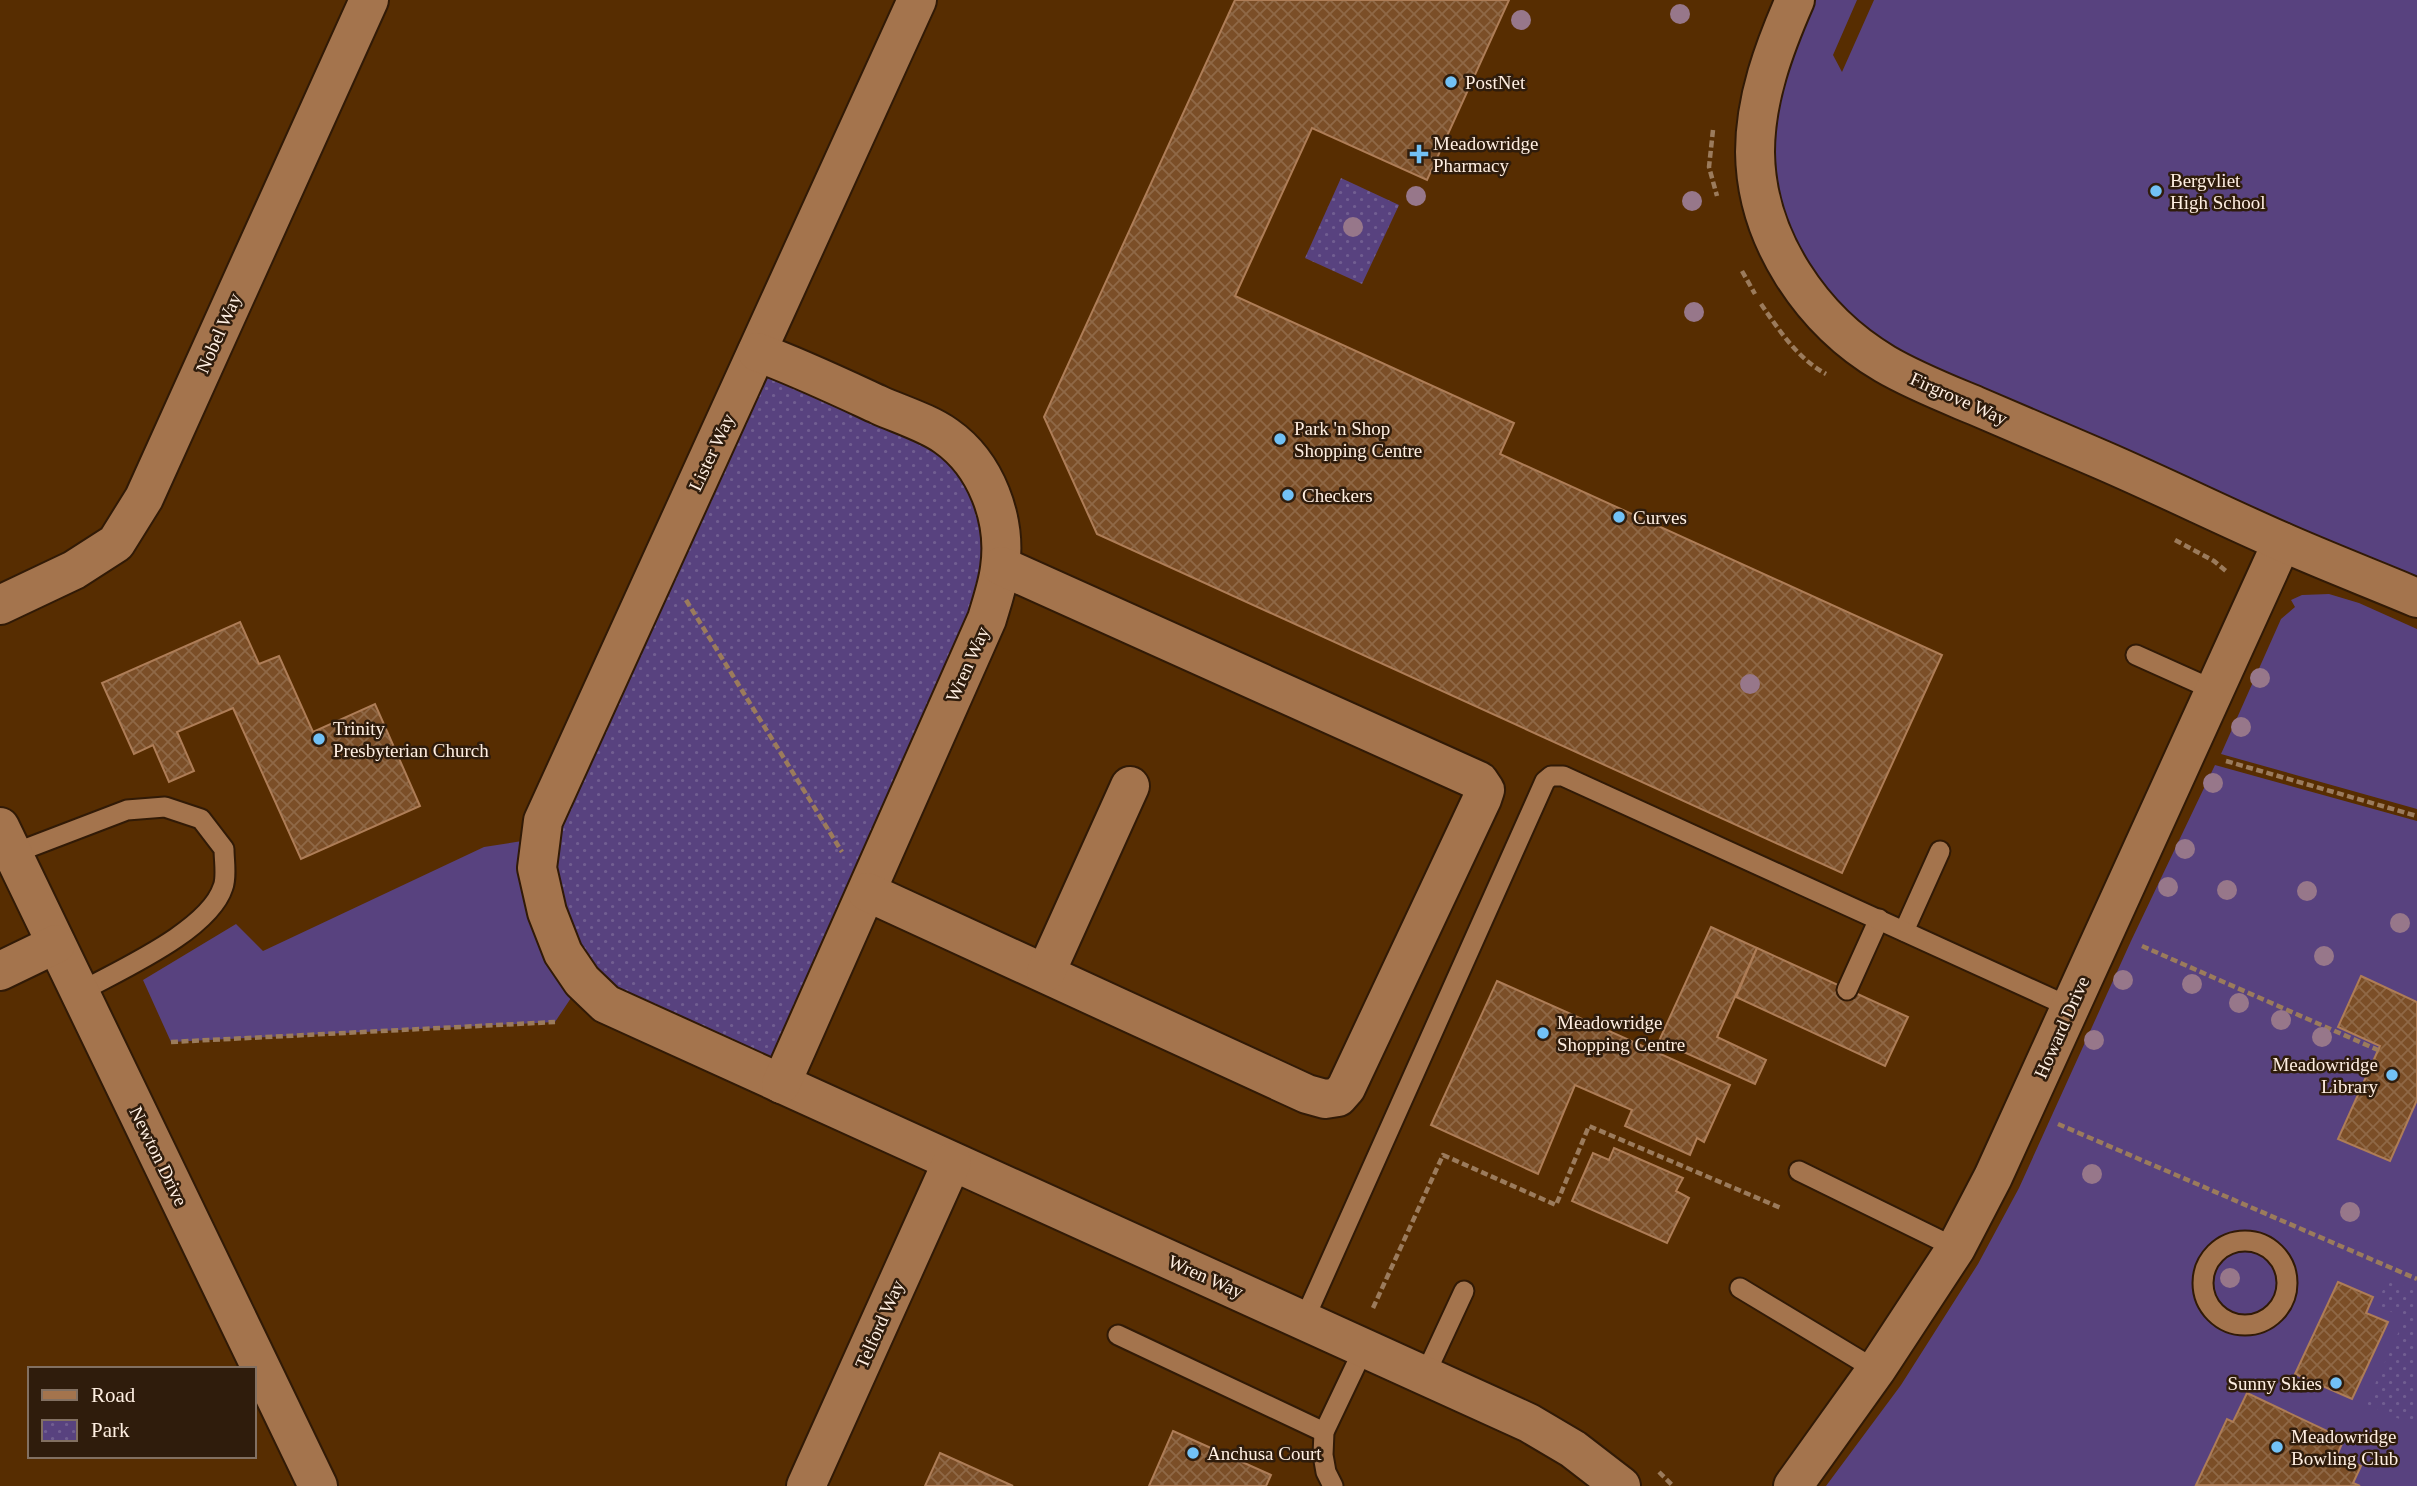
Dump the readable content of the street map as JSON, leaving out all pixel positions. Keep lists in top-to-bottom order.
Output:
{
  "streets": {
    "street": [
      "Nobel Way",
      "Firgrove Way",
      "Lister Way",
      "Wren Way",
      "Howard Drive",
      "Newton Drive",
      "Telford Way"
    ]
  },
  "crossings": [
    ["Firgrove Way", "Howard Drive"],
    ["Lister Way", "Wren Way"],
    ["Wren Way", "Telford Way"]
  ],
  "places": {
    "other": [
      "PostNet",
      "Bergvliet High School",
      "Park 'n Shop Shopping Centre",
      "Checkers",
      "Curves",
      "Trinity Presbyterian Church",
      "Meadowridge Shopping Centre",
      "Meadowridge Library",
      "Sunny Skies",
      "Meadowridge Bowling Club",
      "Anchusa Court"
    ],
    "health": ["Meadowridge Pharmacy"]
  },
  "legend": ["Road", "Park"]
}
